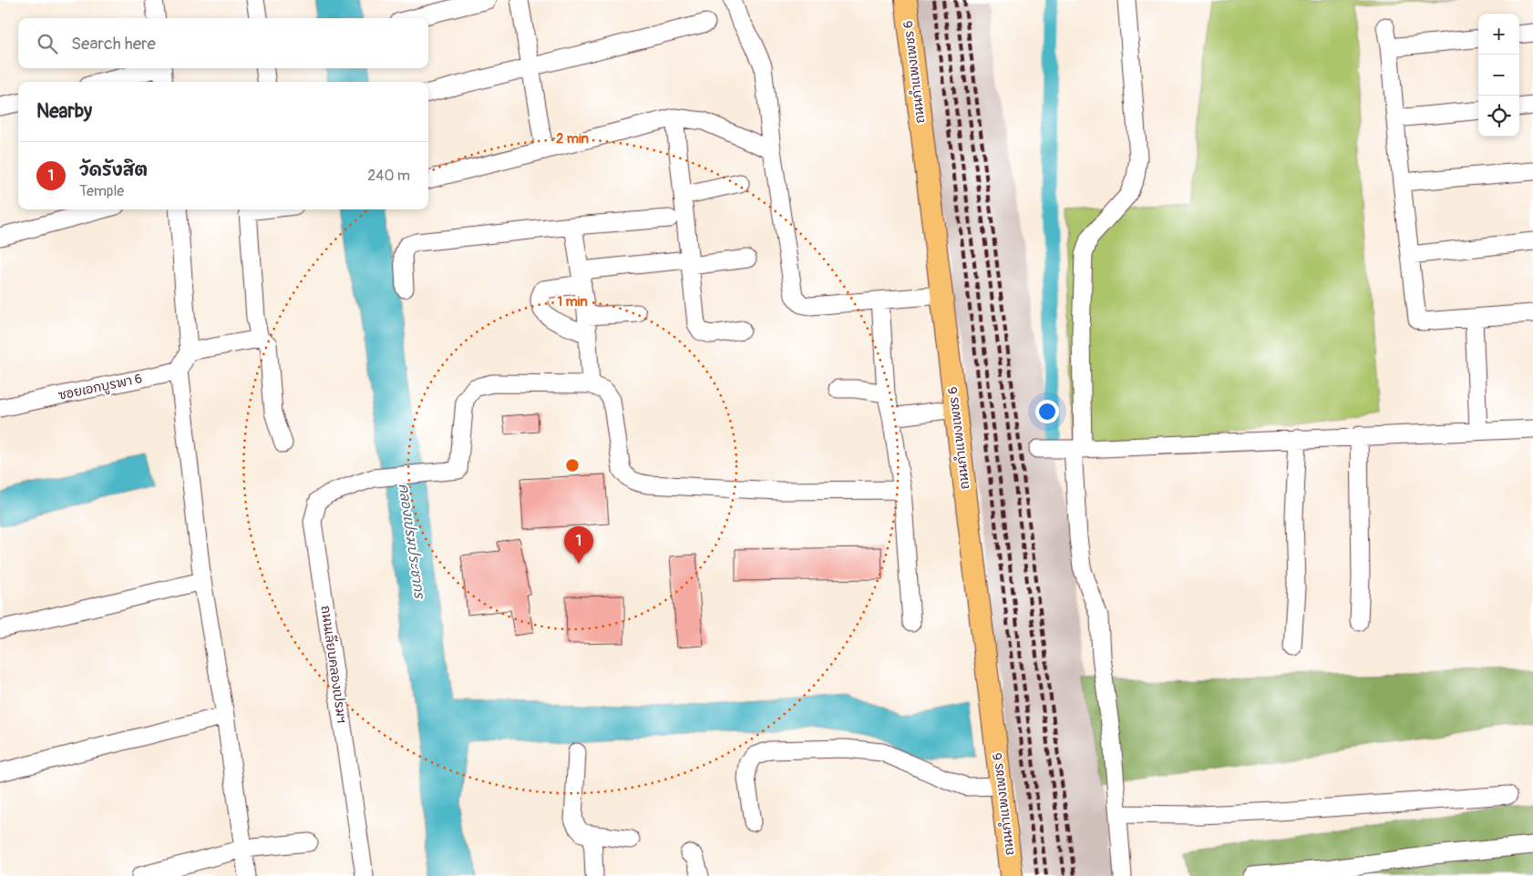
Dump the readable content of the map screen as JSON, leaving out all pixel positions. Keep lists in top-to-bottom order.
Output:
{
  "streets": {
    "main road": ["ถนนกำแพงเพชร 6"],
    "street": ["ซอยเอกบูรพา 6", "ถนนเลียบคลองเปรมฯ"]
  },
  "water": ["คลองเปรมประชากร"],
  "page": {
    "map_buttons": ["+", "−"],
    "search": "Search here",
    "heading": "Nearby",
    "list": [
      {
        "mark": "1",
        "name": "วัดรังสิต",
        "note": "Temple",
        "value": "240 m"
      }
    ],
    "pins": "1"
  },
  "rings": ["2 min", "1 min"]
}
